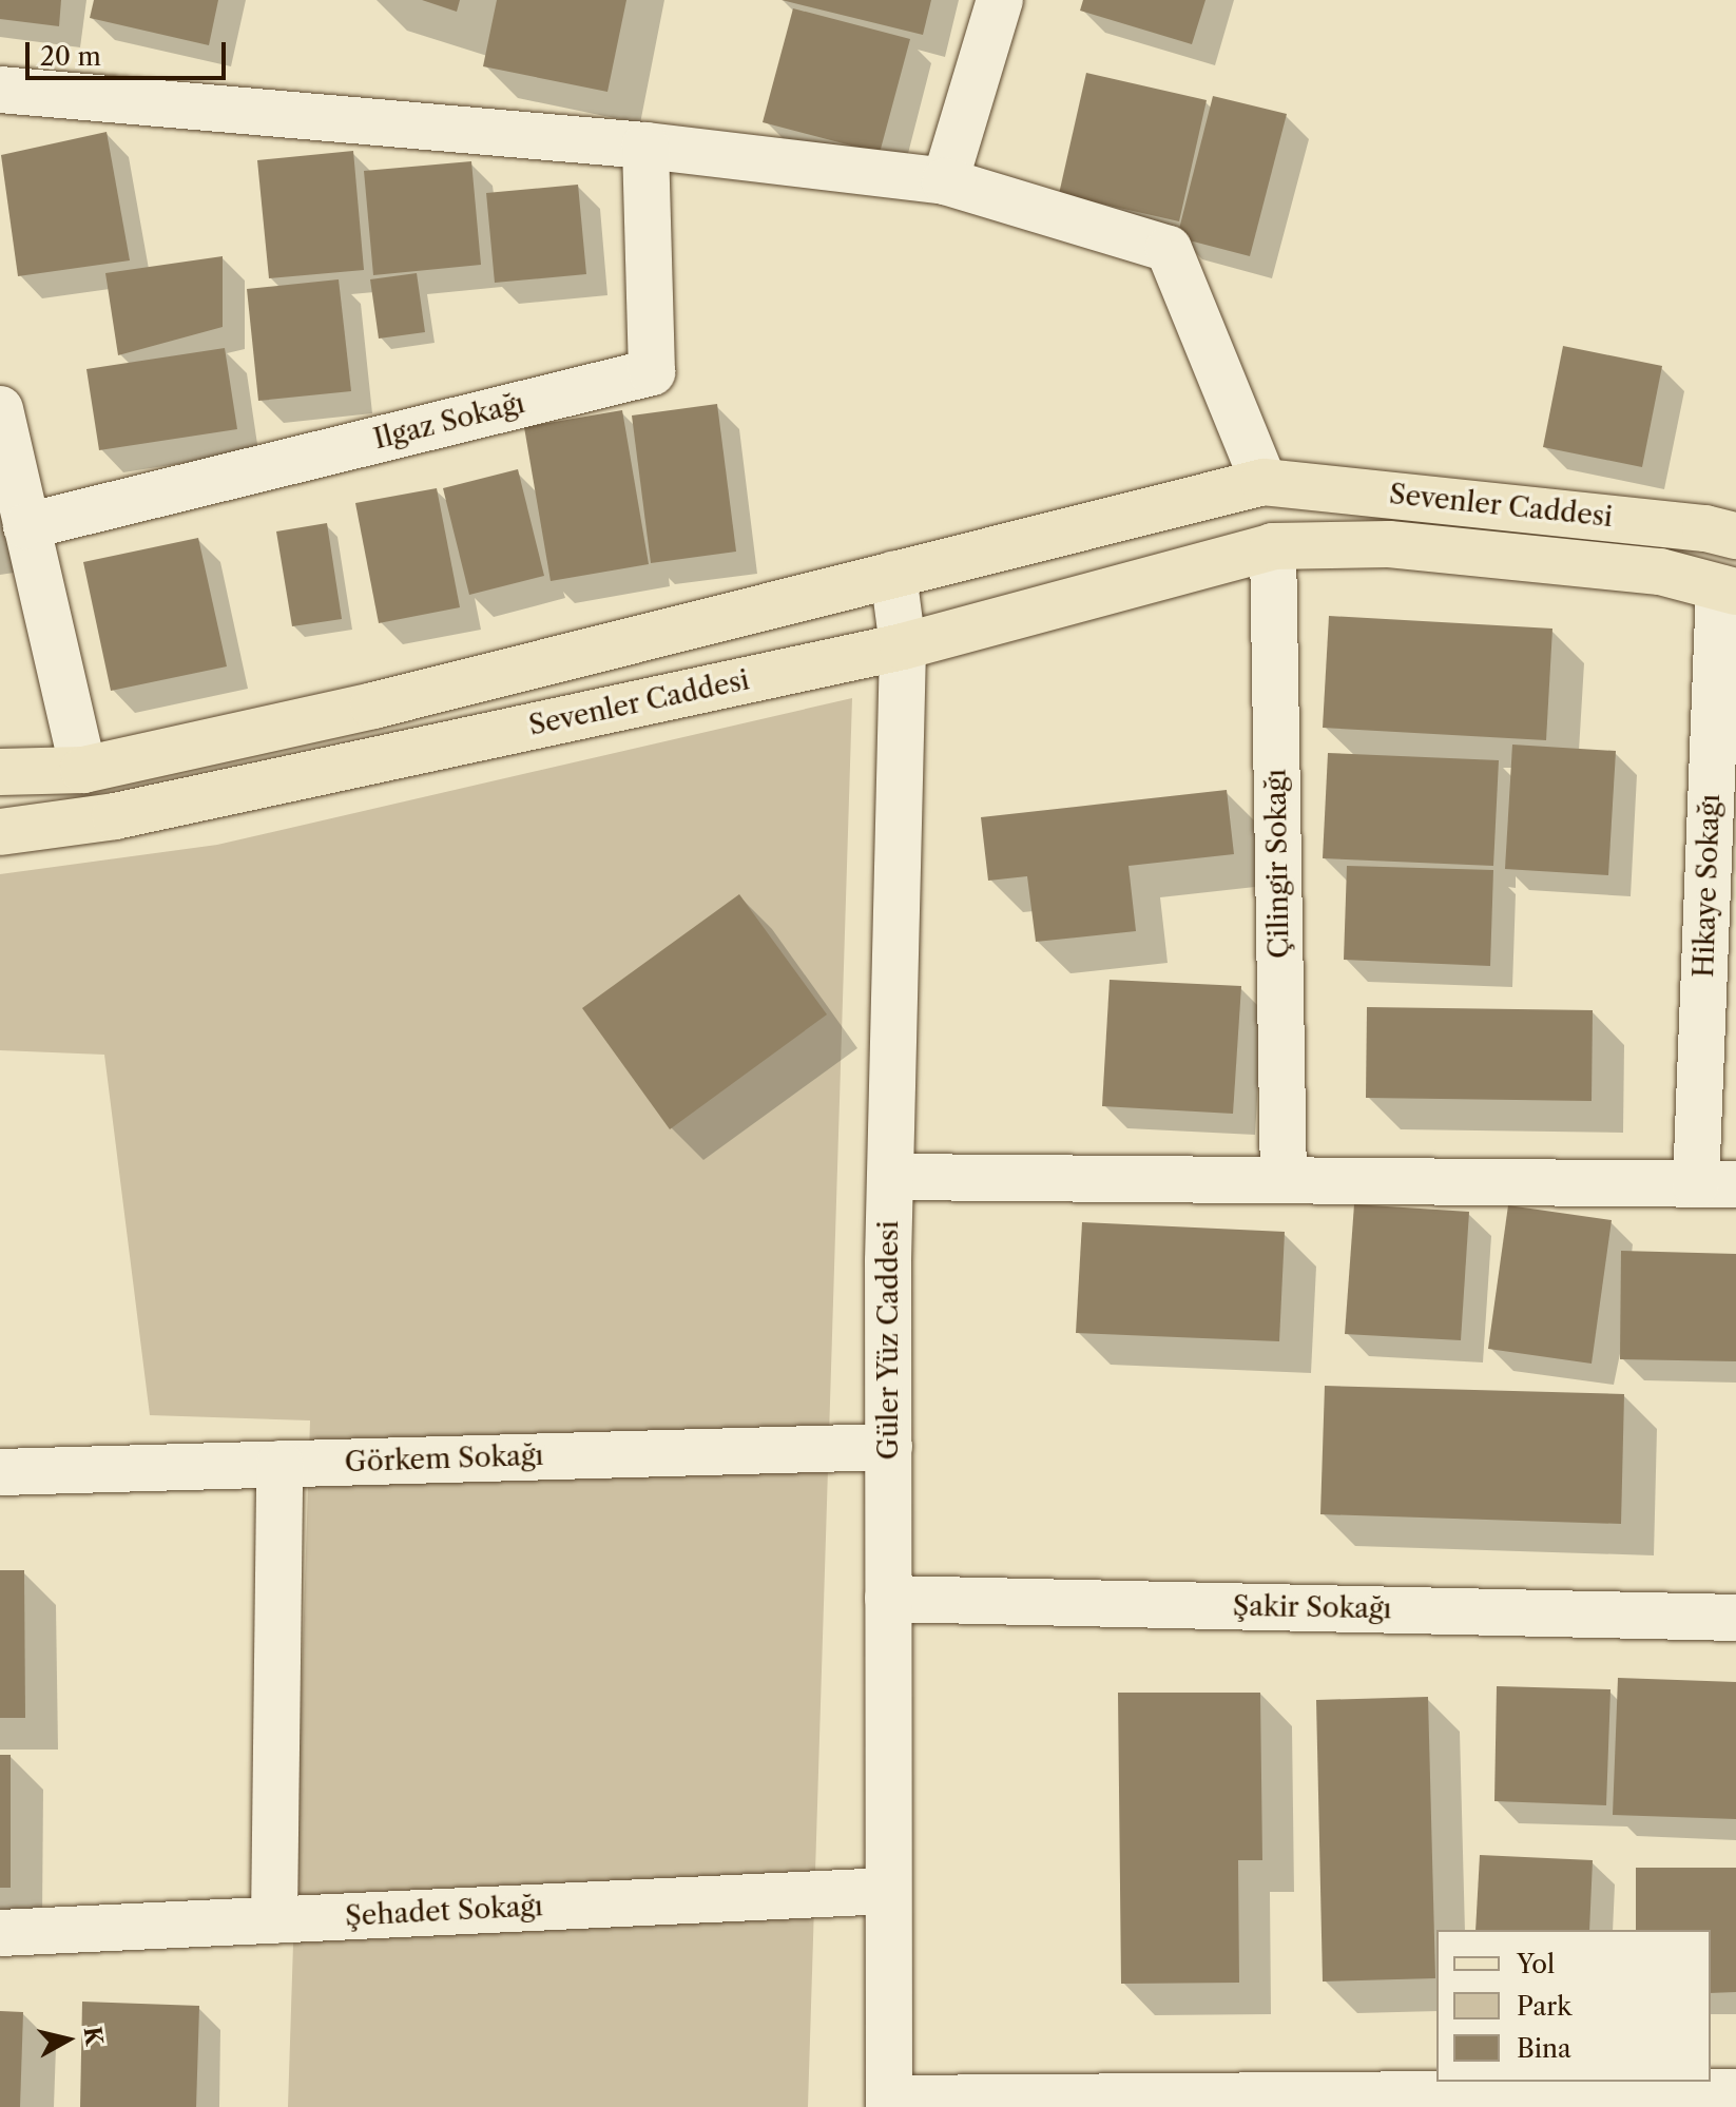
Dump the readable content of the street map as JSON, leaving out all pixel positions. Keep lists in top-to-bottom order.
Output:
{
  "streets": {
    "main road": ["Sevenler Caddesi"],
    "street": [
      "Ilgaz Sokağı",
      "Çilingir Sokağı",
      "Hikaye Sokağı",
      "Güler Yüz Caddesi",
      "Görkem Sokağı",
      "Şakir Sokağı",
      "Şehadet Sokağı"
    ]
  },
  "crossings": [
    ["Sevenler Caddesi", "Çilingir Sokağı"],
    ["Sevenler Caddesi", "Hikaye Sokağı"],
    ["Sevenler Caddesi", "Güler Yüz Caddesi"],
    ["Güler Yüz Caddesi", "Görkem Sokağı"],
    ["Güler Yüz Caddesi", "Şakir Sokağı"],
    ["Güler Yüz Caddesi", "Şehadet Sokağı"]
  ],
  "legend": ["Yol", "Park", "Bina"],
  "scale_bar": "20 m",
  "north": "right"
}
